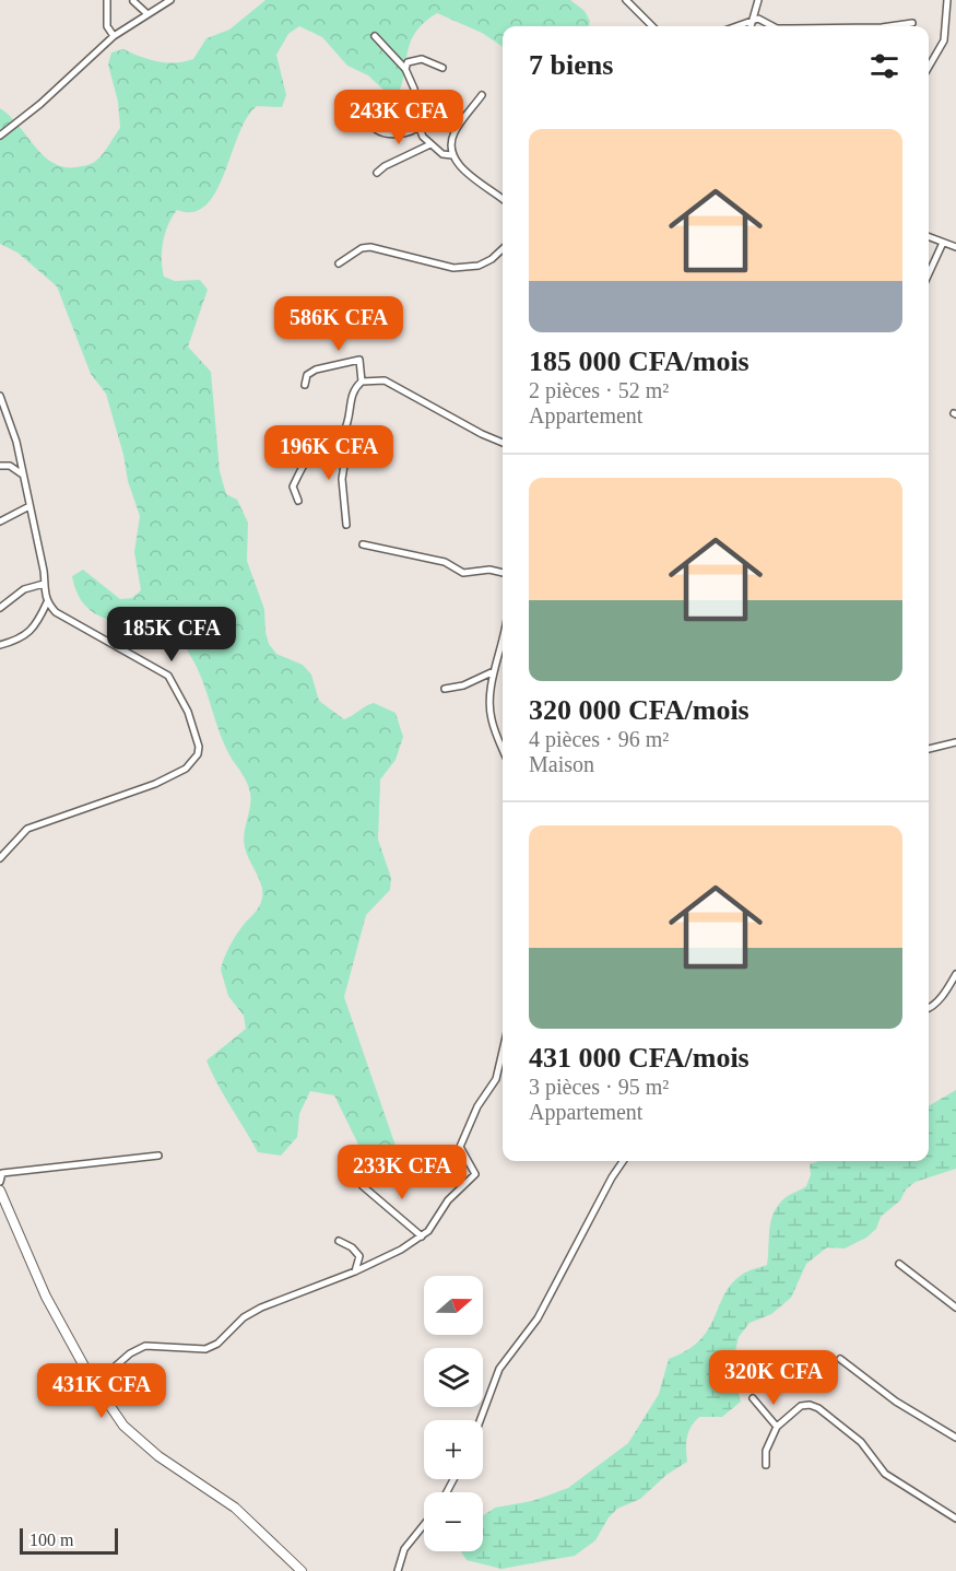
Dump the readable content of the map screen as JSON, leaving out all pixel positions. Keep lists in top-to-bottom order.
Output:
{
  "scale_bar": "100 m",
  "north": "right",
  "page": {
    "heading": "7 biens",
    "price": [
      "243K CFA",
      "586K CFA",
      "196K CFA",
      "185K CFA",
      "233K CFA",
      "320K CFA",
      "431K CFA"
    ],
    "list": [
      {
        "name": "185 000 CFA/mois",
        "note": "2 pièces · 52 m² · Appartement"
      },
      {
        "name": "320 000 CFA/mois",
        "note": "4 pièces · 96 m² · Maison"
      },
      {
        "name": "431 000 CFA/mois",
        "note": "3 pièces · 95 m² · Appartement"
      }
    ],
    "map_buttons": ["+", "−"],
    "scale": "100 m"
  }
}
